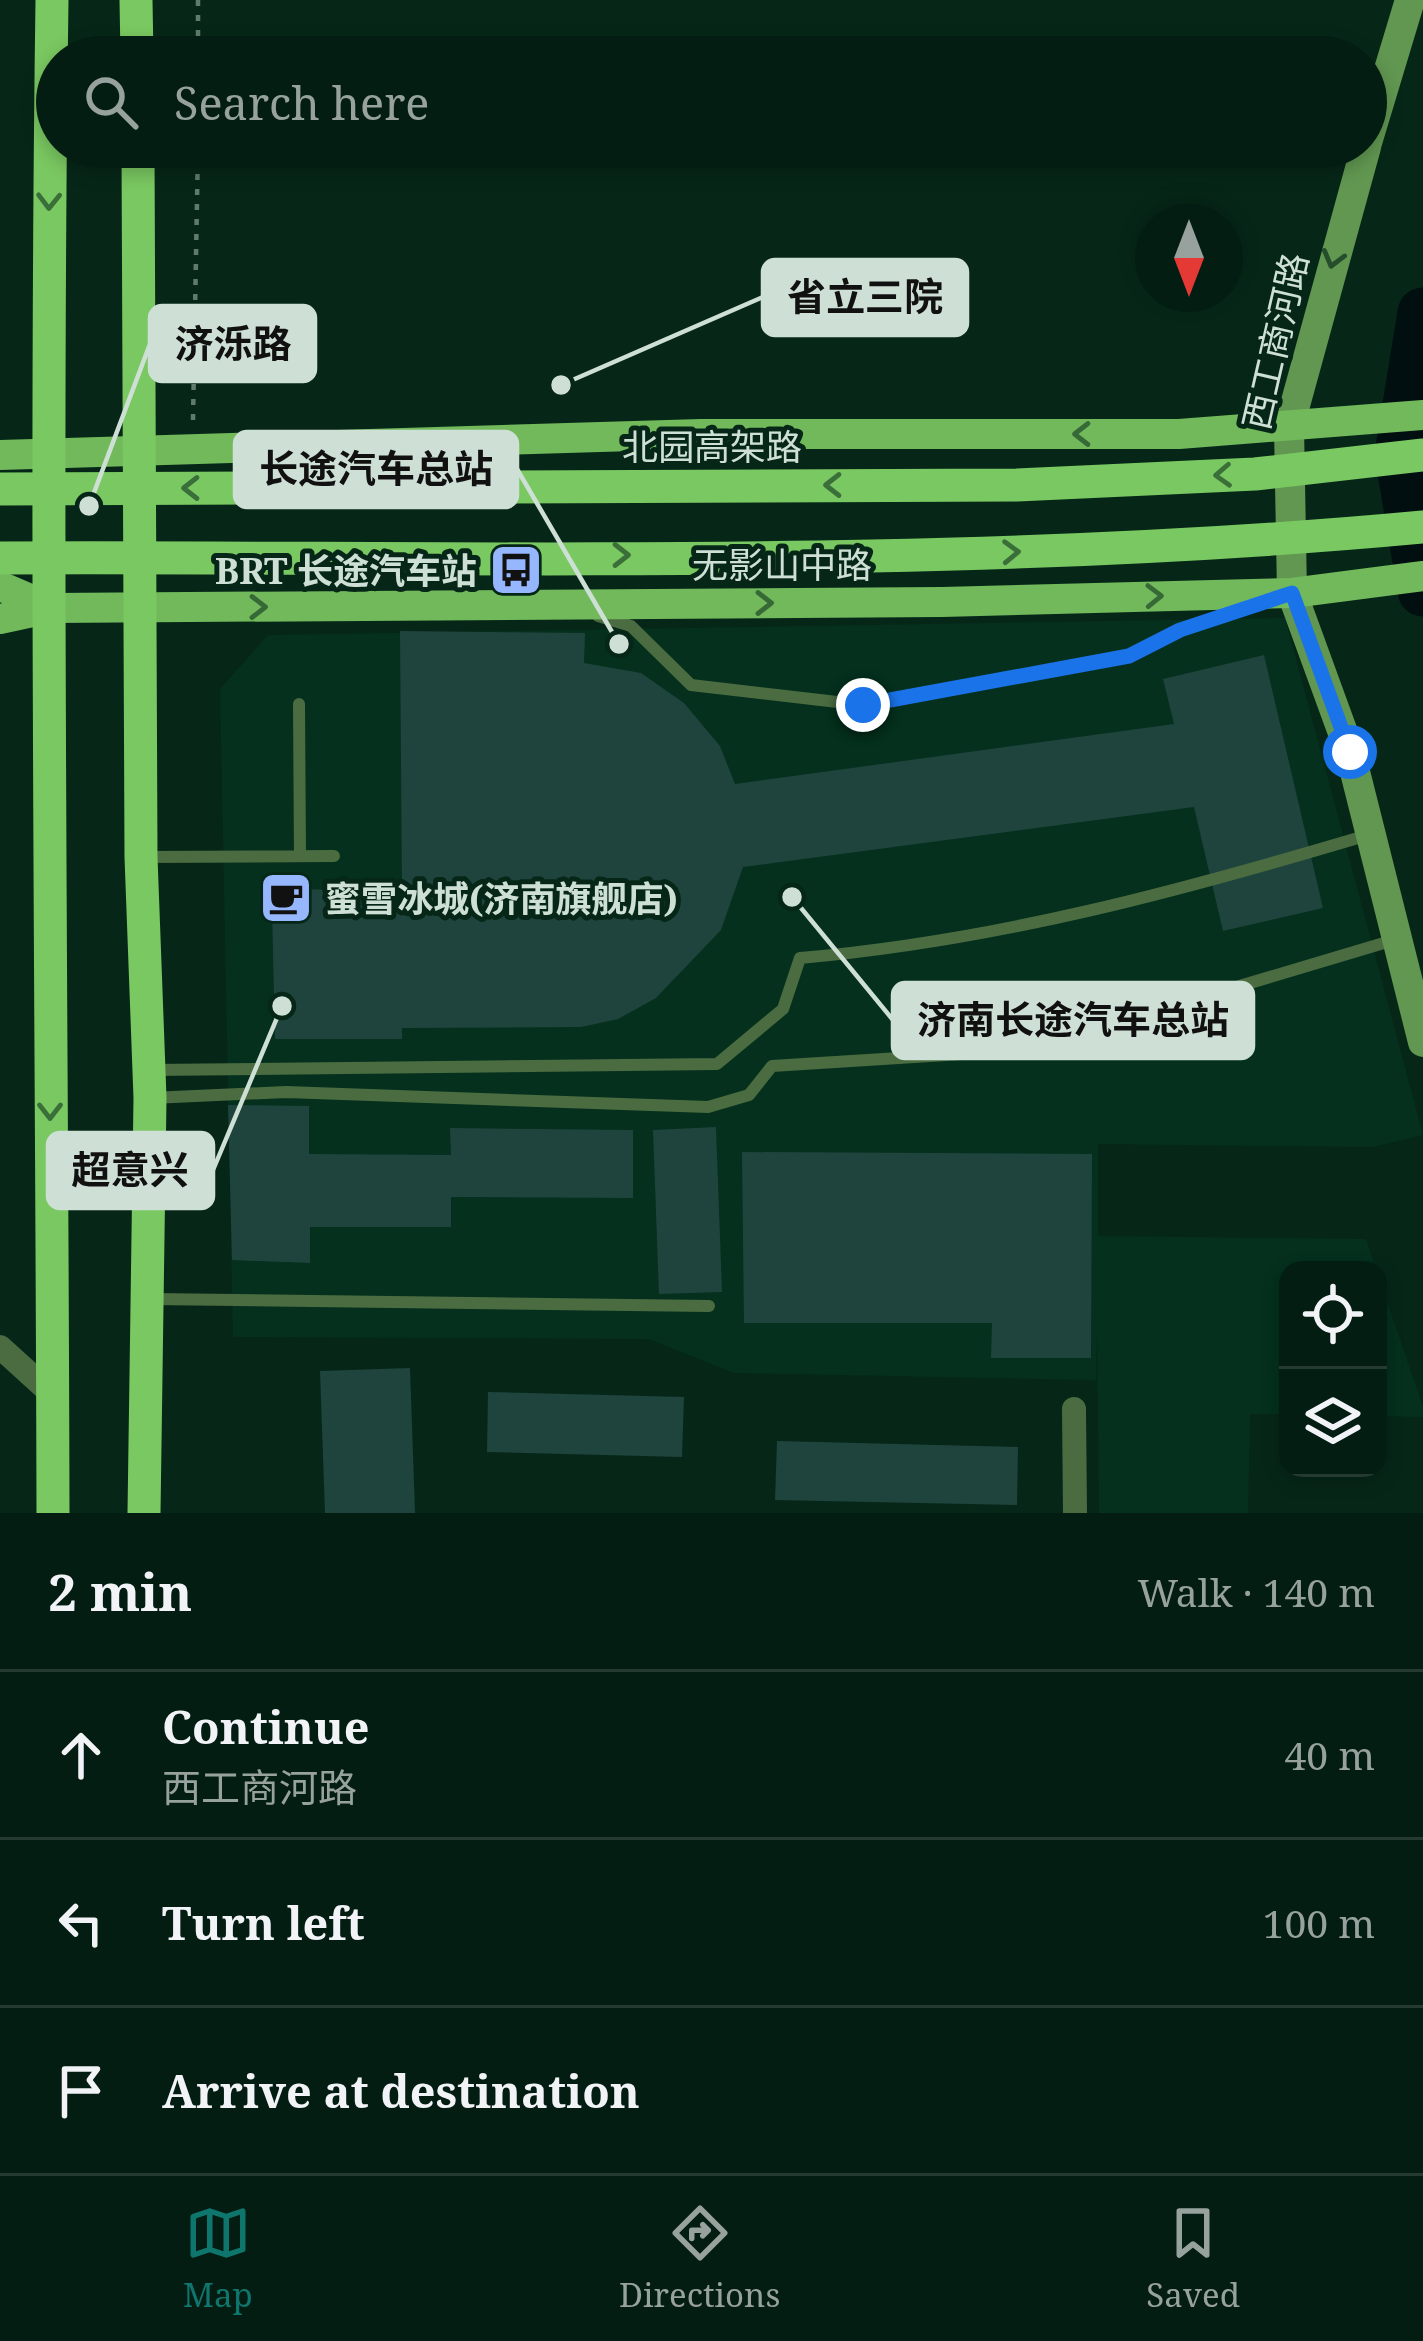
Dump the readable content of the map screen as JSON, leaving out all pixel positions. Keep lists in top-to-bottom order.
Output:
{
  "streets": {
    "highway": ["北园高架路"],
    "main road": ["西工商河路", "无影山中路"]
  },
  "crossings": [
    ["西工商河路", "无影山中路"]
  ],
  "places": {
    "other": [
      "省立三院",
      "济泺路",
      "长途汽车总站",
      "济南长途汽车总站",
      "超意兴"
    ],
    "bus stop": ["BRT 长途汽车站"],
    "cafe": ["蜜雪冰城(济南旗舰店)"]
  },
  "north": "bottom",
  "page": {
    "search": "Search here",
    "heading": ["2 min", "Walk · 140 m"],
    "list": [
      ["Continue", "西工商河路", "40 m"],
      ["Turn left", "100 m"],
      "Arrive at destination"
    ],
    "nav": ["Map", "Directions", "Saved"]
  }
}
